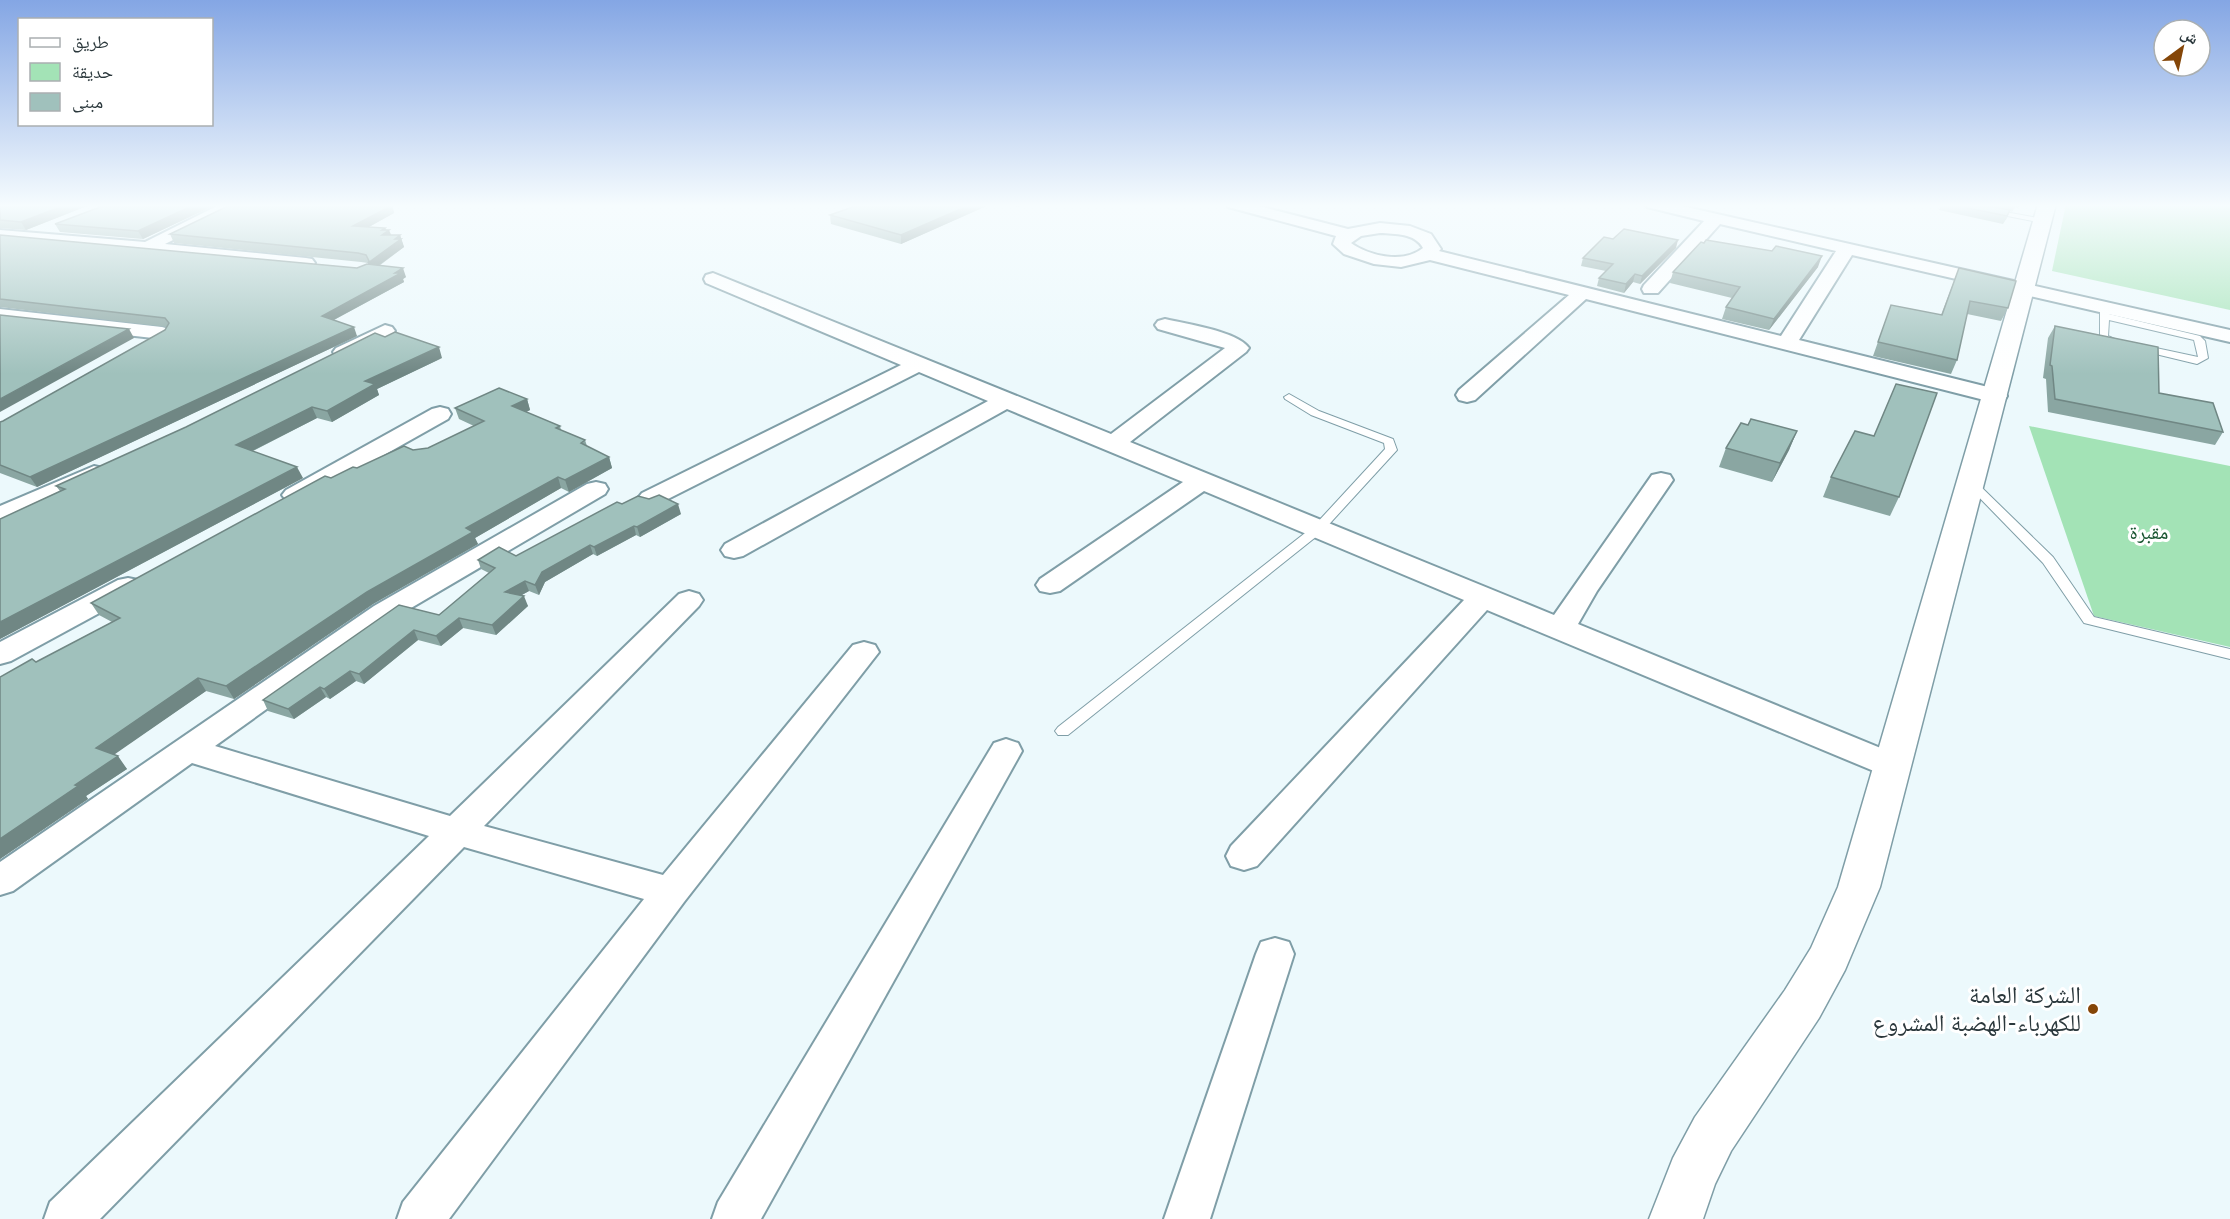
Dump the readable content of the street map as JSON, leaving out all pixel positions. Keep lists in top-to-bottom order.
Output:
{
  "parks": ["مقبرة"],
  "places": ["الشركة العامة للكهرباء-الهضبة المشروع"],
  "legend": ["طريق", "حديقة", "مبنى"],
  "north": "top right"
}
